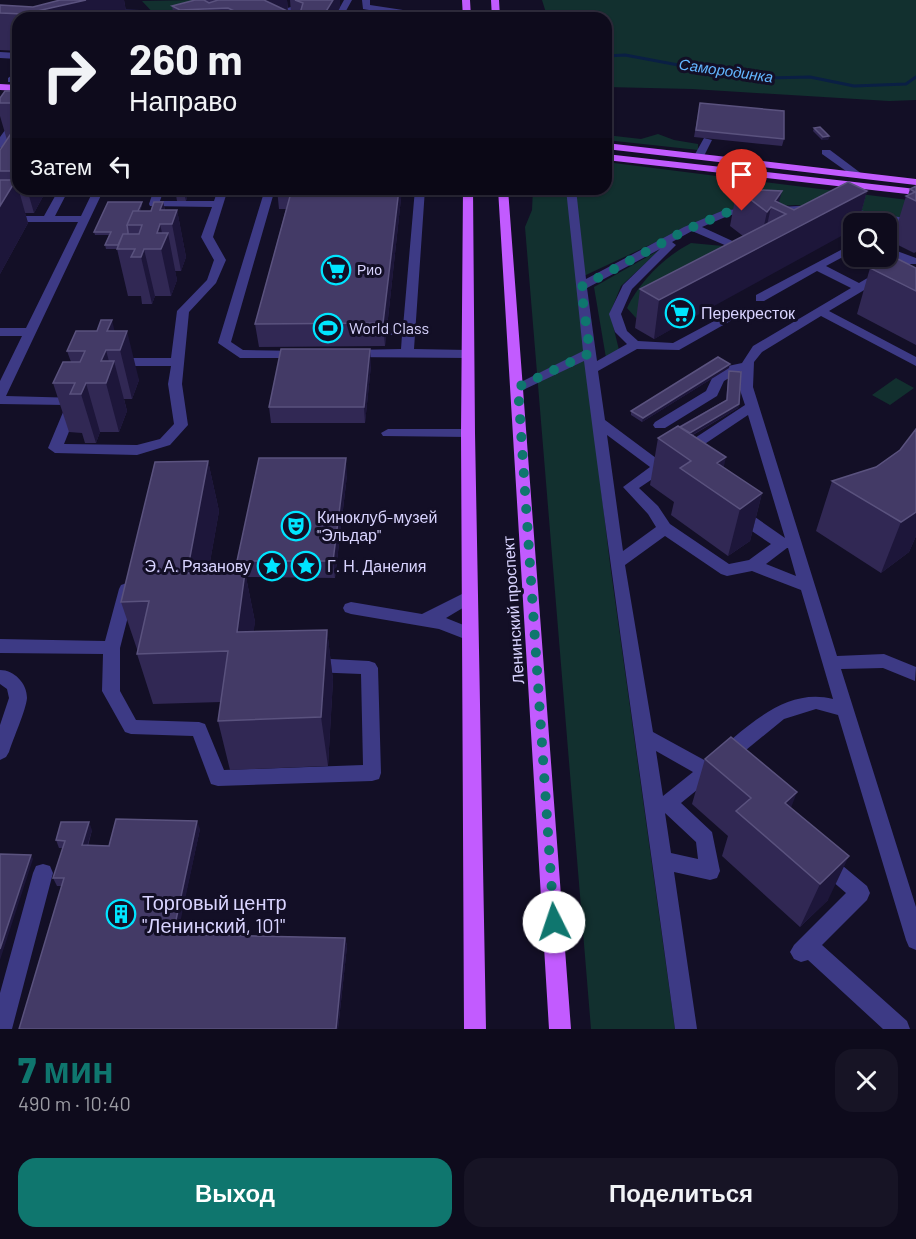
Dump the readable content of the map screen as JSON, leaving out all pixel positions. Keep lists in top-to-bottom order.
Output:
{
  "streets": {
    "main road": ["Ленинский проспект"]
  },
  "water": ["Самородинка"],
  "places": {
    "supermarket": ["Рио", "Перекресток"],
    "sports": ["World Class"],
    "theatre": ["Киноклуб-музей \"Эльдар\""],
    "place": ["Э. А. Рязанову", "Г. Н. Данелия"],
    "building": ["Торговый центр \"Ленинский, 101\""]
  },
  "page": {
    "turn": ["260 m", "Направо"],
    "then": "Затем",
    "heading": ["7 мин", "490 m · 10:40"],
    "buttons": ["Выход", "Поделиться"]
  }
}
